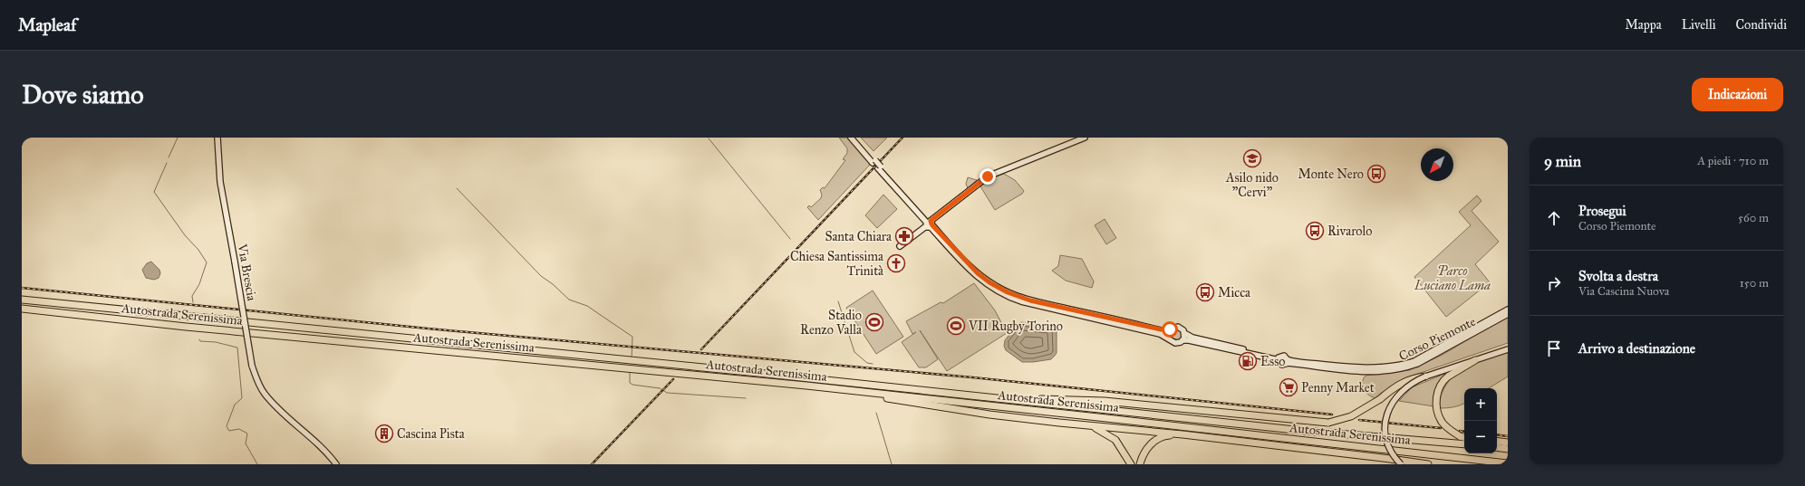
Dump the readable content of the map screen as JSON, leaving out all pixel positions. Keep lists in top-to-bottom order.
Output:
{
  "streets": {
    "highway": ["Autostrada Serenissima"],
    "main road": ["Via Brescia", "Corso Piemonte"]
  },
  "parks": ["Parco Luciano Lama"],
  "places": {
    "school or university": ["Asilo nido \"Cervi\""],
    "bus stop": ["Monte Nero", "Rivarolo", "Micca"],
    "pharmacy": ["Santa Chiara"],
    "church": ["Chiesa Santissima Trinità"],
    "sports": ["Stadio Renzo Valla", "VII Rugby Torino"],
    "fuel station": ["Esso"],
    "supermarket": ["Penny Market"],
    "building": ["Cascina Pista"]
  },
  "north": "bottom left",
  "page": {
    "header": "Mapleaf",
    "nav": ["Mappa", "Livelli", "Condividi"],
    "buttons": "Indicazioni",
    "title": "Dove siamo",
    "heading": ["9 min", "A piedi · 710 m"],
    "list": [
      ["Prosegui", "Corso Piemonte", "560 m"],
      ["Svolta a destra", "Via Cascina Nuova", "150 m"],
      "Arrivo a destinazione"
    ],
    "map_buttons": ["+", "−"]
  }
}
